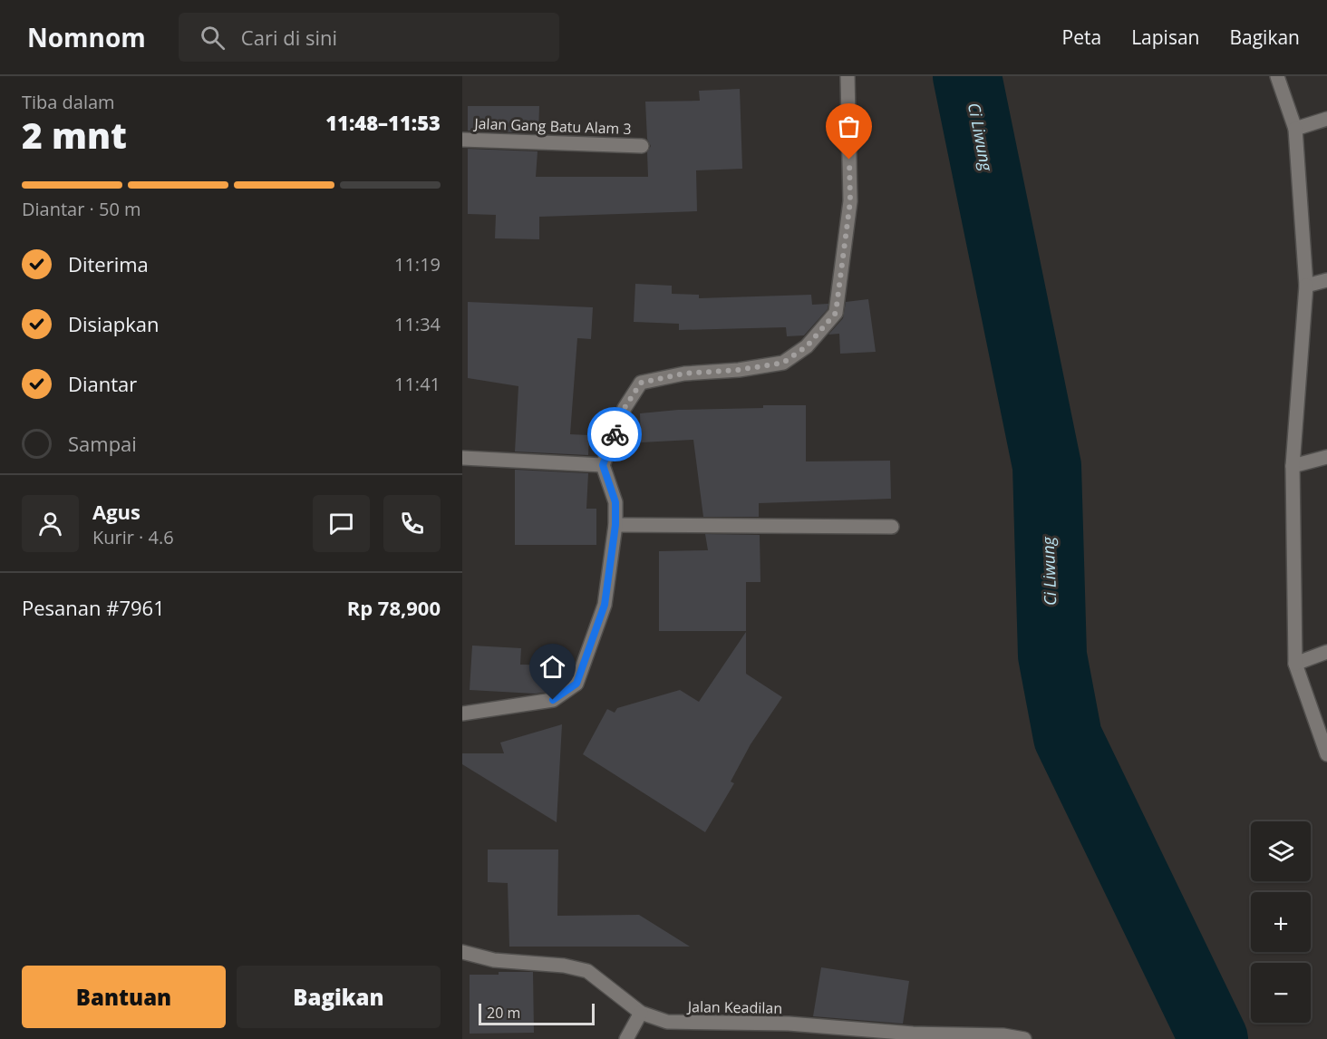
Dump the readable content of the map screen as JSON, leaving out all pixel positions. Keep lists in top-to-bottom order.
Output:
{
  "streets": {
    "street": ["Jalan Gang Batu Alam 3", "Jalan Keadilan"]
  },
  "water": ["Ci Liwung"],
  "scale_bar": "20 m",
  "page": {
    "header": "Nomnom",
    "search": "Cari di sini",
    "nav": ["Peta", "Lapisan", "Bagikan"],
    "heading": ["2 mnt", "Tiba dalam", "11:48–11:53"],
    "panel": [
      "Agus",
      "Kurir · 4.6",
      "Pesanan #7961",
      "Rp 78,900"
    ],
    "bar": "Diantar · 50 m",
    "list": [
      ["Diterima", "11:19"],
      ["Disiapkan", "11:34"],
      ["Diantar", "11:41"],
      "Sampai"
    ],
    "map_buttons": ["+", "−"],
    "buttons": ["Bantuan", "Bagikan"],
    "scale": "20 m"
  }
}
